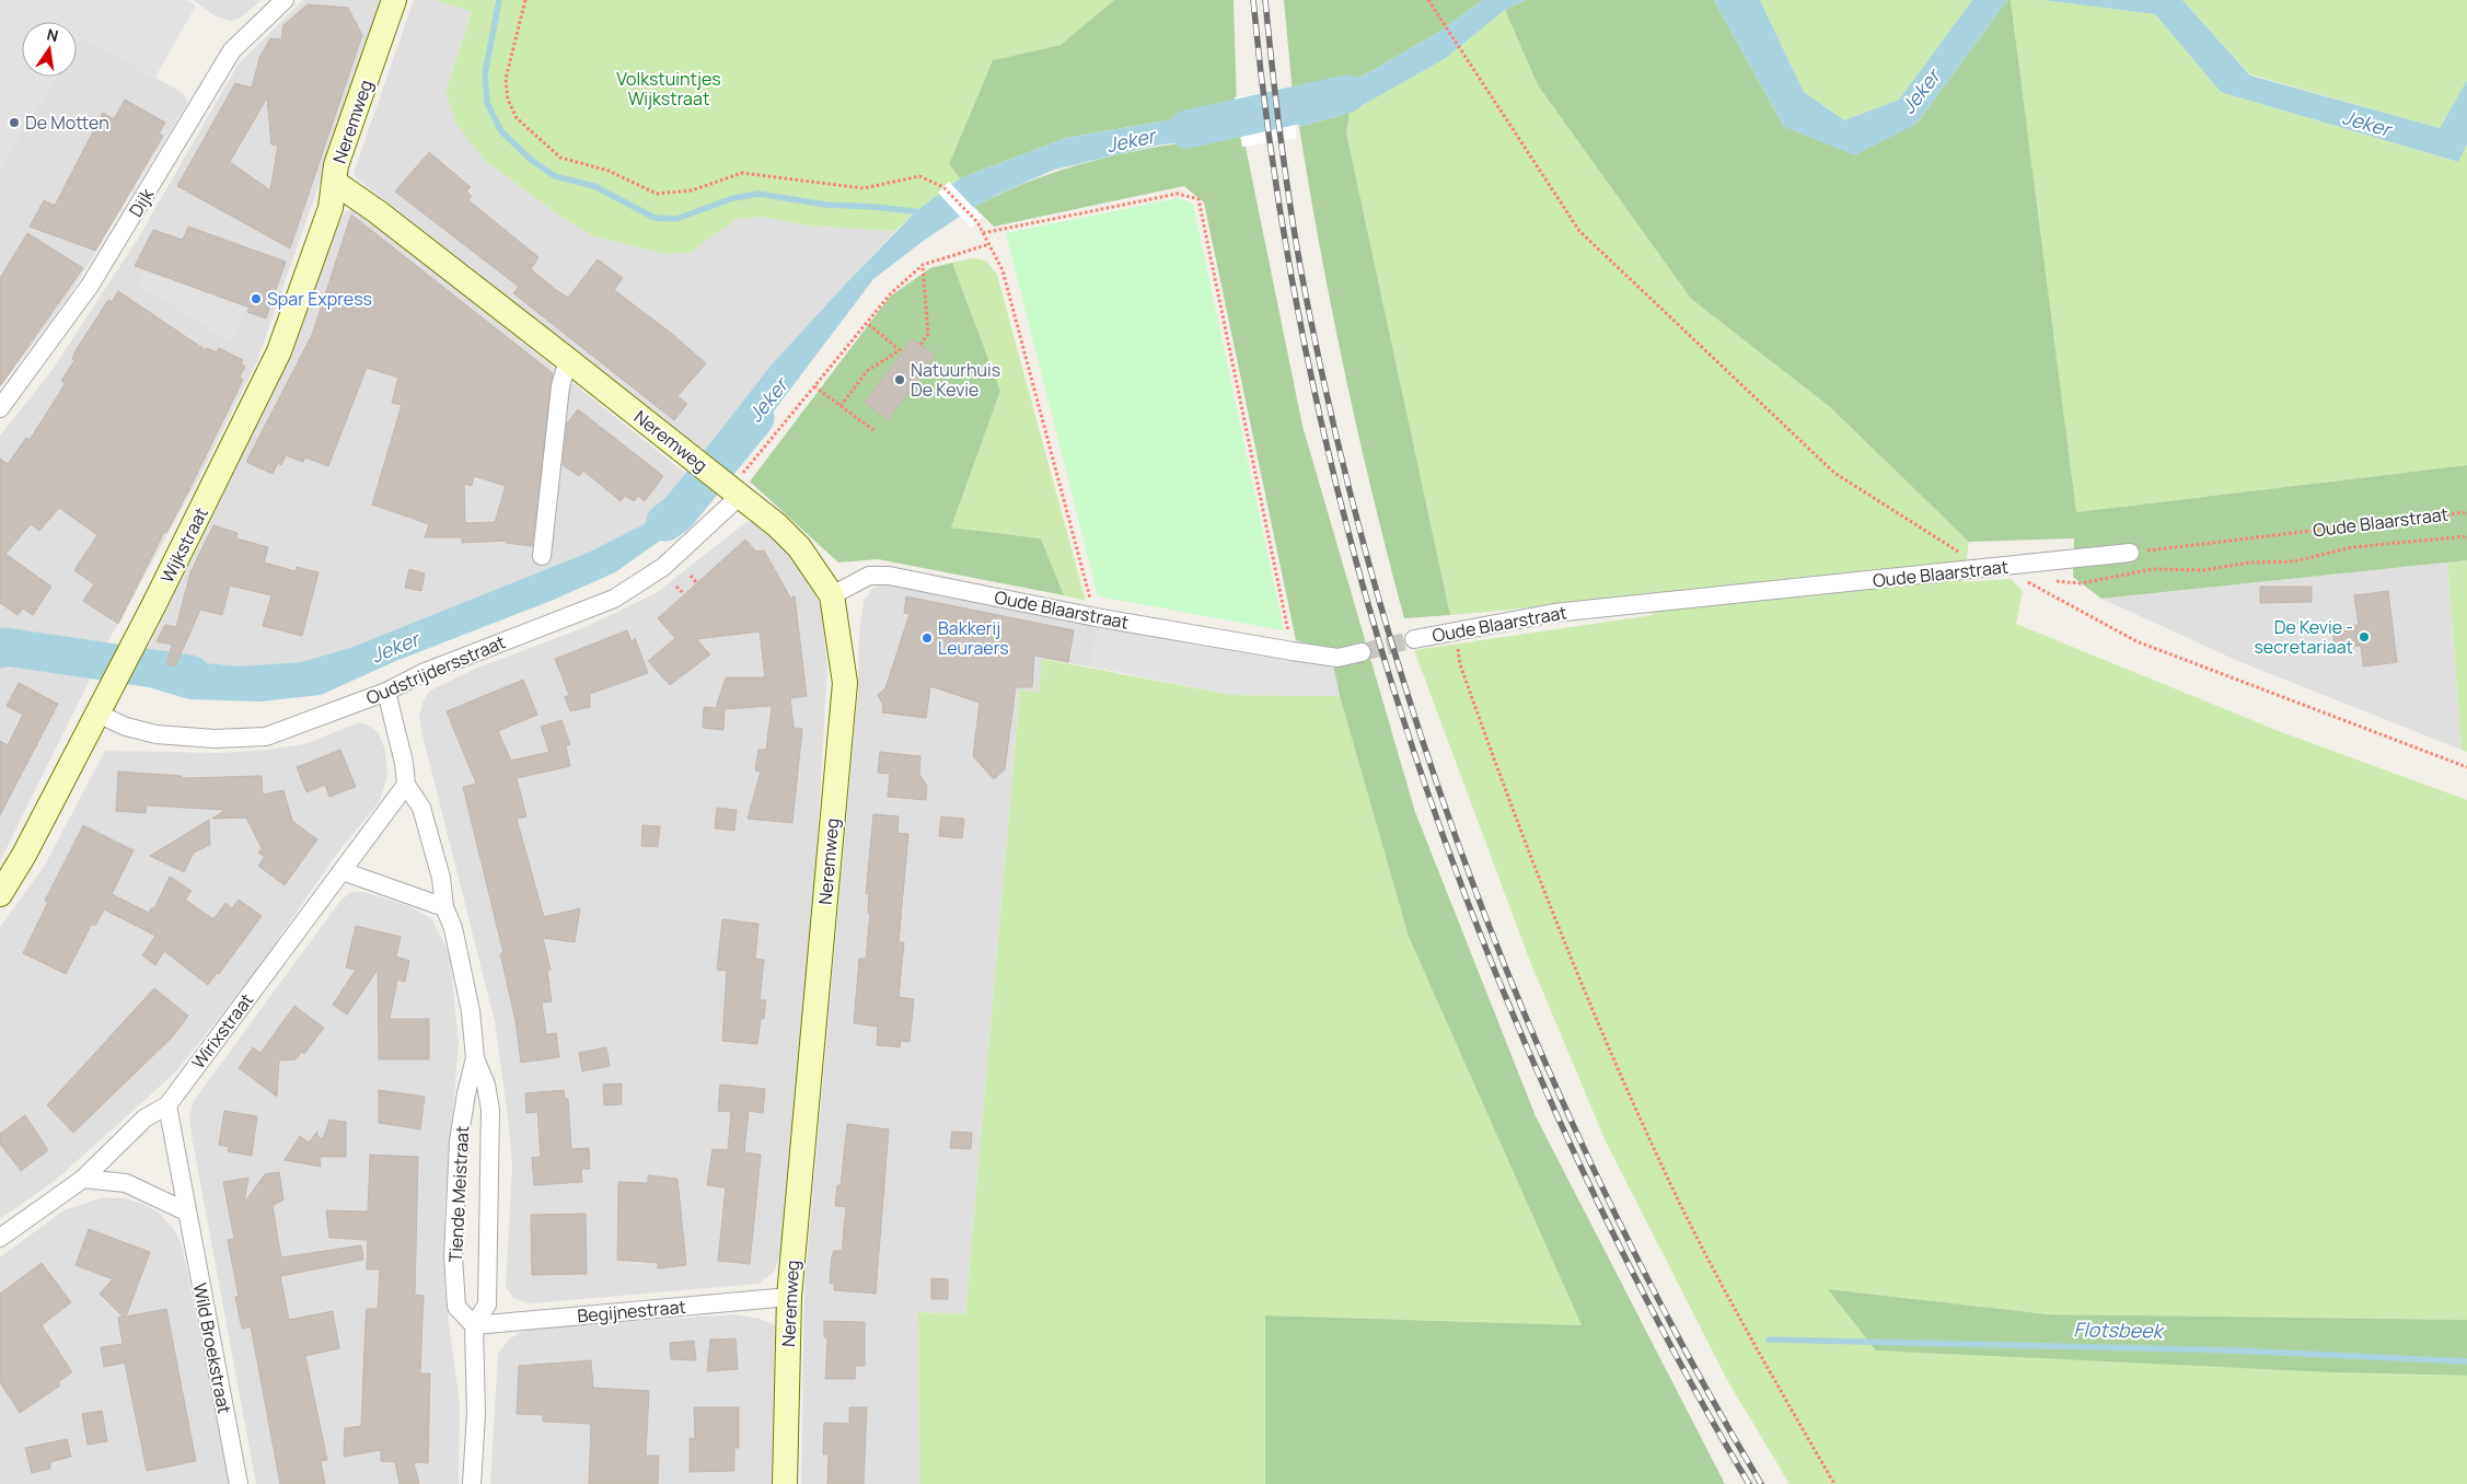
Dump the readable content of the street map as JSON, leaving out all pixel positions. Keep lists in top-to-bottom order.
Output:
{
  "streets": {
    "street": [
      "Neremweg",
      "Dijk",
      "Oude Blaarstraat",
      "Wijkstraat",
      "Oudstrijdersstraat",
      "Wirixstraat",
      "Tiende Meistraat",
      "Begijnestraat",
      "Wild Broekstraat"
    ]
  },
  "crossings": [
    ["Neremweg", "Oude Blaarstraat"],
    ["Neremweg", "Wijkstraat"],
    ["Neremweg", "Oudstrijdersstraat"],
    ["Neremweg", "Begijnestraat"],
    ["Wijkstraat", "Oudstrijdersstraat"],
    ["Oudstrijdersstraat", "Tiende Meistraat"],
    ["Wirixstraat", "Tiende Meistraat"],
    ["Wirixstraat", "Wild Broekstraat"],
    ["Tiende Meistraat", "Begijnestraat"]
  ],
  "water": ["Jeker", "Flotsbeek"],
  "parks": ["Volkstuintjes Wijkstraat"],
  "places": [
    "De Motten",
    "Spar Express",
    "Natuurhuis De Kevie",
    "De Kevie - secretariaat",
    "Bakkerij Leuraers"
  ],
  "north": "top"
}
